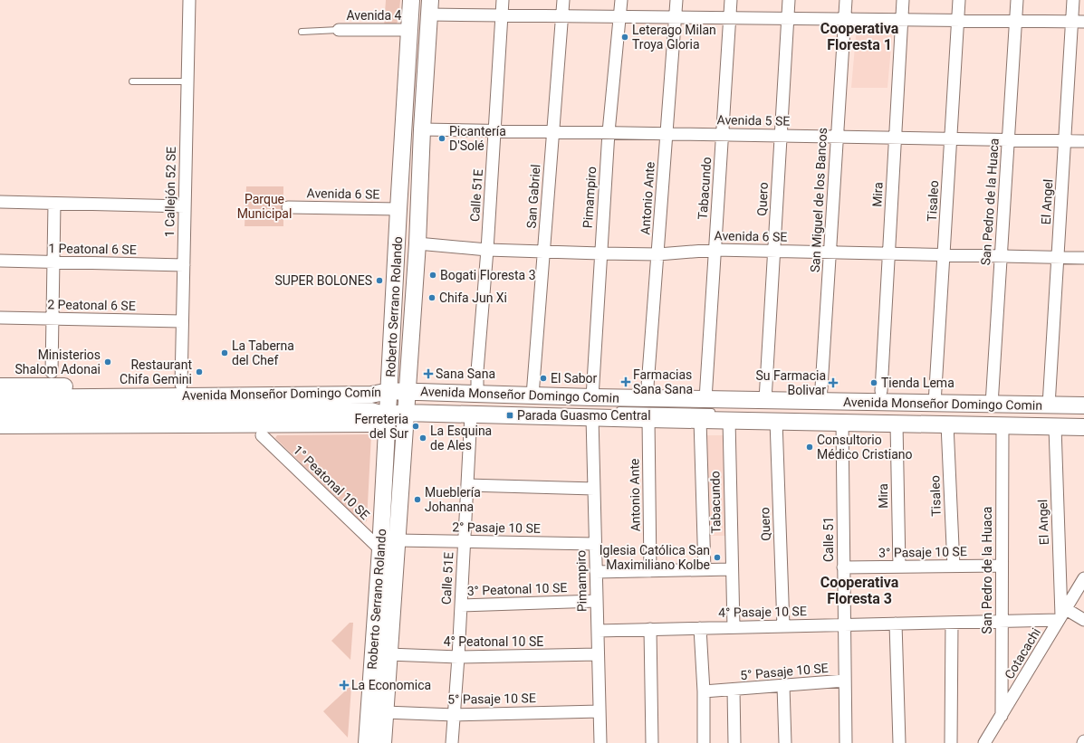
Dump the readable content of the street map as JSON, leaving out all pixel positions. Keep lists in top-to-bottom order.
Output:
{
  "streets": {
    "main road": ["Roberto Serrano Rolando", "Avenida Monseñor Domingo Comín", "Avenida Monseñor Domingo Comin"],
    "street": [
      "Avenida 4",
      "Avenida 5 SE",
      "Tabacundo",
      "1 Callejón 52 SE",
      "Avenida 6 SE",
      "Mira",
      "Calle 51E",
      "San Gabriel",
      "Pimampiro",
      "Antonio Ante",
      "Quero",
      "San Miguel de los Bancos",
      "Tisaleo",
      "San Pedro de la Huaca",
      "El Angel",
      "1 Peatonal 6 SE",
      "2 Peatonal 6 SE",
      "1° Peatonal 10 SE",
      "2° Pasaje 10 SE",
      "Calle 51",
      "3° Pasaje 10 SE",
      "3° Peatonal 10 SE",
      "4° Pasaje 10 SE",
      "4° Peatonal 10 SE",
      "Cotacachi",
      "5° Pasaje 10 SE"
    ]
  },
  "crossings": [
    ["Avenida 4", "Roberto Serrano Rolando"],
    ["Avenida 5 SE", "Tabacundo"],
    ["Avenida 5 SE", "Mira"],
    ["Avenida 5 SE", "Calle 51E"],
    ["Avenida 5 SE", "San Gabriel"],
    ["Avenida 5 SE", "Pimampiro"],
    ["Avenida 5 SE", "Antonio Ante"],
    ["Avenida 5 SE", "Quero"],
    ["Avenida 5 SE", "San Miguel de los Bancos"],
    ["Avenida 5 SE", "Tisaleo"],
    ["Avenida 5 SE", "San Pedro de la Huaca"],
    ["Avenida 5 SE", "El Angel"],
    ["Avenida 5 SE", "Roberto Serrano Rolando"],
    ["Tabacundo", "Avenida 6 SE"],
    ["Tabacundo", "Avenida Monseñor Domingo Comin"],
    ["Tabacundo", "4° Pasaje 10 SE"],
    ["1 Callejón 52 SE", "1 Peatonal 6 SE"],
    ["1 Callejón 52 SE", "2 Peatonal 6 SE"],
    ["1 Callejón 52 SE", "Avenida Monseñor Domingo Comín"],
    ["Avenida 6 SE", "Mira"],
    ["Avenida 6 SE", "Calle 51E"],
    ["Avenida 6 SE", "San Gabriel"],
    ["Avenida 6 SE", "Pimampiro"],
    ["Avenida 6 SE", "Antonio Ante"],
    ["Avenida 6 SE", "Quero"],
    ["Avenida 6 SE", "San Miguel de los Bancos"],
    ["Avenida 6 SE", "Tisaleo"],
    ["Avenida 6 SE", "San Pedro de la Huaca"],
    ["Avenida 6 SE", "El Angel"],
    ["Avenida 6 SE", "Roberto Serrano Rolando"],
    ["Mira", "Avenida Monseñor Domingo Comin"],
    ["Mira", "3° Pasaje 10 SE"],
    ["Calle 51E", "Avenida Monseñor Domingo Comin"],
    ["Calle 51E", "2° Pasaje 10 SE"],
    ["Calle 51E", "3° Peatonal 10 SE"],
    ["Calle 51E", "4° Peatonal 10 SE"],
    ["Calle 51E", "5° Pasaje 10 SE"],
    ["San Gabriel", "Avenida Monseñor Domingo Comin"],
    ["Pimampiro", "Avenida Monseñor Domingo Comin"],
    ["Pimampiro", "2° Pasaje 10 SE"],
    ["Pimampiro", "3° Peatonal 10 SE"],
    ["Pimampiro", "4° Pasaje 10 SE"],
    ["Pimampiro", "4° Peatonal 10 SE"],
    ["Pimampiro", "5° Pasaje 10 SE"],
    ["Antonio Ante", "Avenida Monseñor Domingo Comin"],
    ["Quero", "Avenida Monseñor Domingo Comin"],
    ["Quero", "4° Pasaje 10 SE"],
    ["San Miguel de los Bancos", "Avenida Monseñor Domingo Comin"],
    ["Tisaleo", "Avenida Monseñor Domingo Comin"],
    ["Tisaleo", "3° Pasaje 10 SE"],
    ["San Pedro de la Huaca", "Avenida Monseñor Domingo Comin"],
    ["San Pedro de la Huaca", "3° Pasaje 10 SE"],
    ["San Pedro de la Huaca", "4° Pasaje 10 SE"],
    ["San Pedro de la Huaca", "Cotacachi"],
    ["El Angel", "Avenida Monseñor Domingo Comin"],
    ["El Angel", "4° Pasaje 10 SE"],
    ["El Angel", "Cotacachi"],
    ["Roberto Serrano Rolando", "Avenida Monseñor Domingo Comín"],
    ["Roberto Serrano Rolando", "Avenida Monseñor Domingo Comin"],
    ["Roberto Serrano Rolando", "1° Peatonal 10 SE"],
    ["Roberto Serrano Rolando", "2° Pasaje 10 SE"],
    ["Roberto Serrano Rolando", "4° Peatonal 10 SE"],
    ["Roberto Serrano Rolando", "5° Pasaje 10 SE"],
    ["Avenida Monseñor Domingo Comín", "Avenida Monseñor Domingo Comin"],
    ["Avenida Monseñor Domingo Comin", "Calle 51"],
    ["Calle 51", "3° Pasaje 10 SE"],
    ["Calle 51", "4° Pasaje 10 SE"],
    ["Calle 51", "5° Pasaje 10 SE"],
    ["4° Pasaje 10 SE", "Cotacachi"]
  ],
  "districts": ["Cooperativa Floresta 1", "Cooperativa Floresta 3"],
  "parks": ["Parque Municipal"],
  "places": {
    "other": [
      "Leterago Milan Troya Gloria",
      "Picantería D'Solé",
      "Bogati Floresta 3",
      "SUPER BOLONES",
      "Chifa Jun Xi",
      "La Taberna del Chef",
      "Ministerios Shalom Adonai",
      "Restaurant Chifa Gemini",
      "El Sabor",
      "Tienda Lema",
      "Ferreteria del Sur",
      "La Esquina de Ales",
      "Consultorio Médico Cristiano",
      "Mueblería Johanna",
      "Iglesia Católica San Maximiliano Kolbe"
    ],
    "health": [
      "Sana Sana",
      "Farmacias Sana Sana",
      "Su Farmacia Bolivar",
      "La Economica"
    ],
    "transit": ["Parada Guasmo Central"]
  }
}
